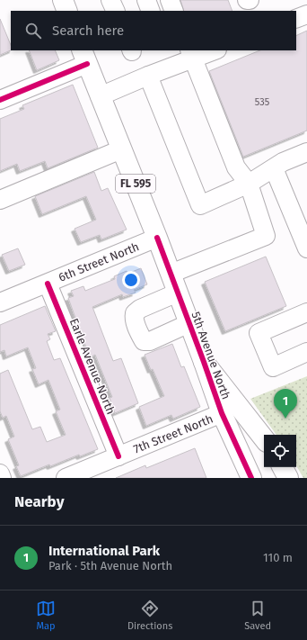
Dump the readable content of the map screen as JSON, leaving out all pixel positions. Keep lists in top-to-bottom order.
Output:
{
  "streets": {
    "main road": ["FL 595", "5th Avenue North"],
    "street": ["6th Street North", "Earle Avenue North", "7th Street North"]
  },
  "crossings": [
    ["6th Street North", "5th Avenue North"],
    ["6th Street North", "Earle Avenue North"],
    ["5th Avenue North", "7th Street North"],
    ["Earle Avenue North", "7th Street North"]
  ],
  "house_numbers": ["535"],
  "page": {
    "search": "Search here",
    "pins": "1",
    "heading": "Nearby",
    "list": [
      {
        "mark": "1",
        "name": "International Park",
        "note": "Park · 5th Avenue North",
        "value": "110 m"
      }
    ],
    "nav": ["Map", "Directions", "Saved"]
  }
}
